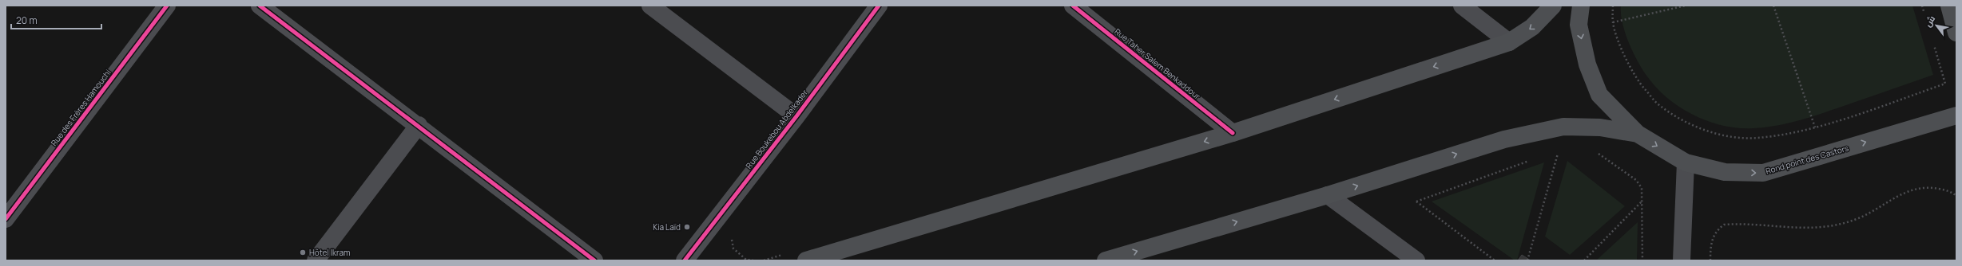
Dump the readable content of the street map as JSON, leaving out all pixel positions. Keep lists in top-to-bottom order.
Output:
{
  "streets": {
    "main road": ["Rond point des Castors"],
    "street": ["Rue Taher Salem Benkaddour", "Rue des Frères Hamouchi", "Rue Boukebou Abdelkader"]
  },
  "one_way": ["Rond point des Castors"],
  "places": ["Kia Laïd", "Hôtel Ikram"],
  "scale_bar": "20 m",
  "north": "top left"
}
